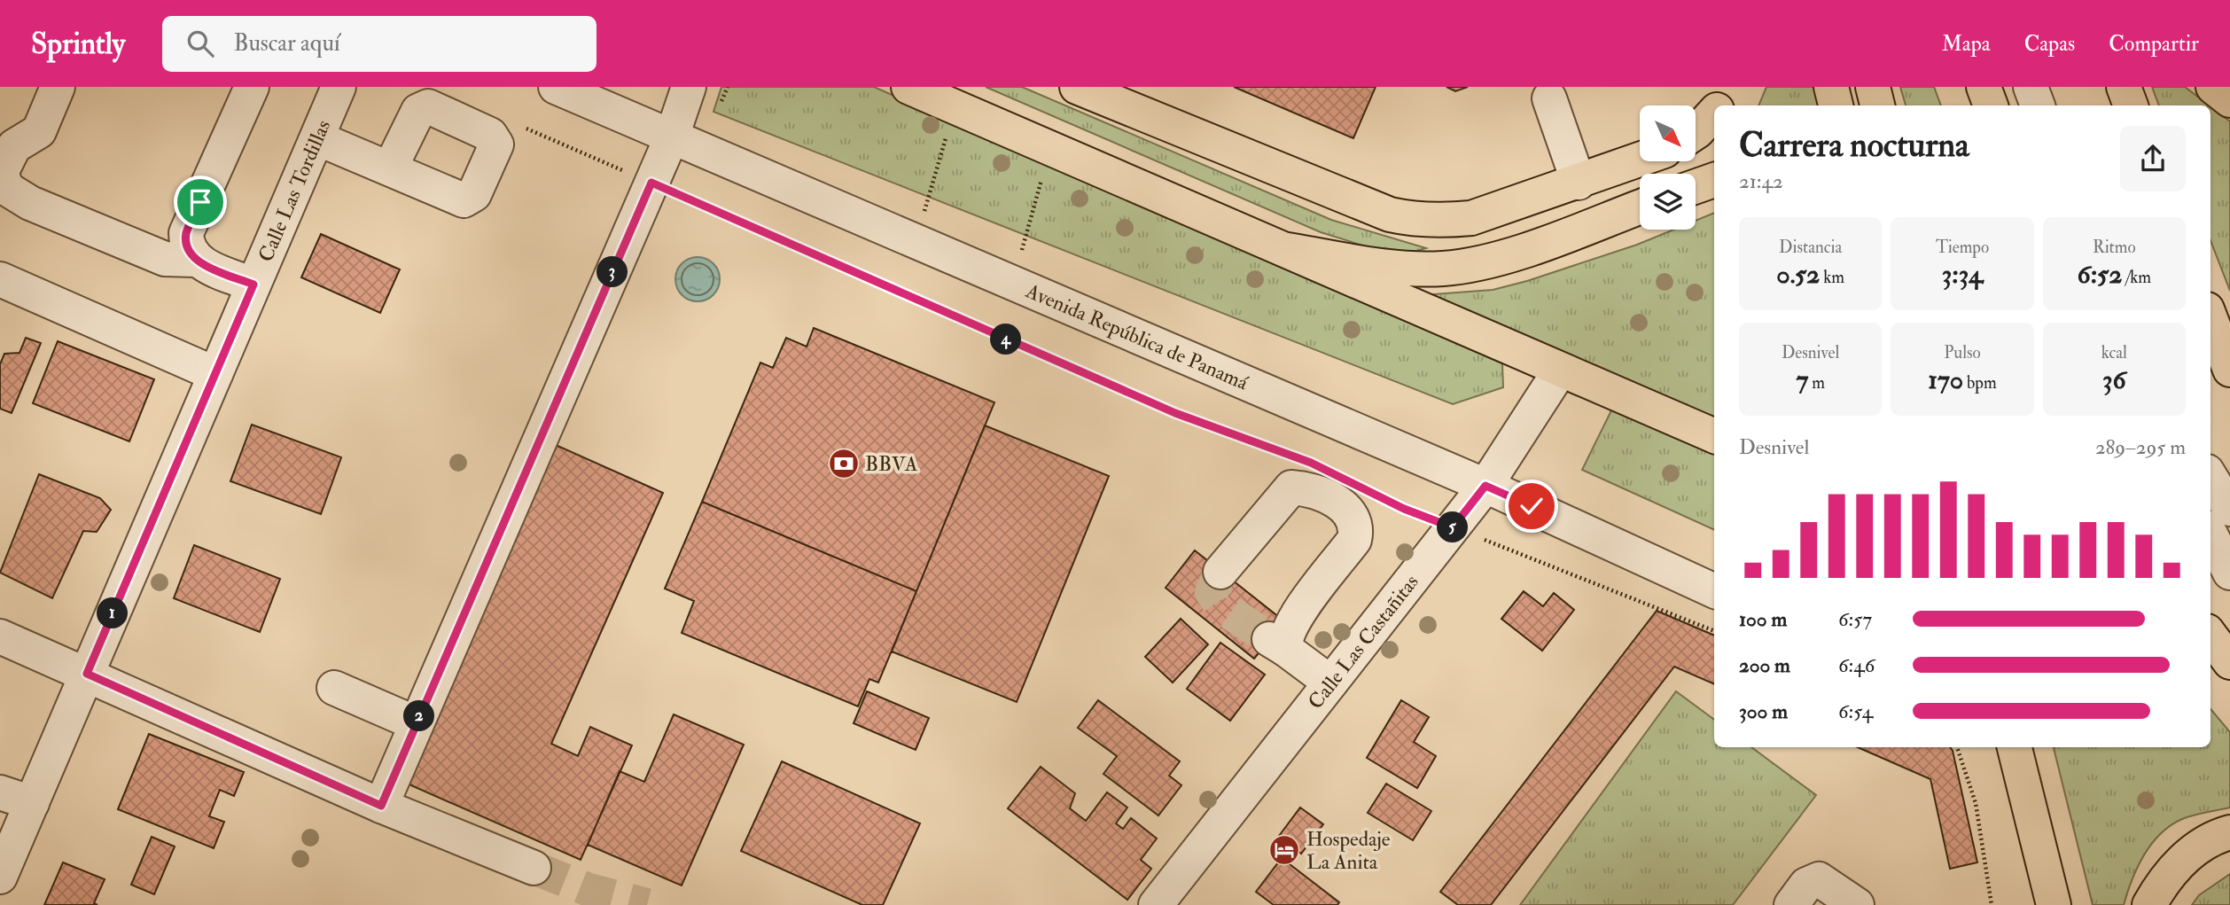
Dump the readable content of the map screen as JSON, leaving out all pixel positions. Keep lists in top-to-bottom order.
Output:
{
  "streets": {
    "street": ["Calle Las Tordillas", "Avenida República de Panamá", "Calle Las Castañitas"]
  },
  "crossings": [
    ["Avenida República de Panamá", "Calle Las Castañitas"]
  ],
  "places": {
    "bank": ["BBVA"],
    "hotel": ["Hospedaje La Anita"]
  },
  "north": "bottom right",
  "page": {
    "header": "Sprintly",
    "search": "Buscar aquí",
    "nav": ["Mapa", "Capas", "Compartir"],
    "heading": ["Carrera nocturna", "21:42"],
    "stats": [
      ["Distancia", "0.52 km"],
      ["Tiempo", "3:34"],
      ["Ritmo", "6:52 /km"],
      ["Desnivel", "7 m"],
      ["Pulso", "170 bpm"],
      ["kcal", "36"]
    ],
    "pins": [
      "3",
      "4",
      "5",
      "1",
      "2"
    ],
    "chart": ["Desnivel", "289–295 m"],
    "list": [
      {
        "name": "100 m",
        "note": "6:57"
      },
      {
        "name": "200 m",
        "note": "6:46"
      },
      {
        "name": "300 m",
        "note": "6:54"
      }
    ]
  }
}
